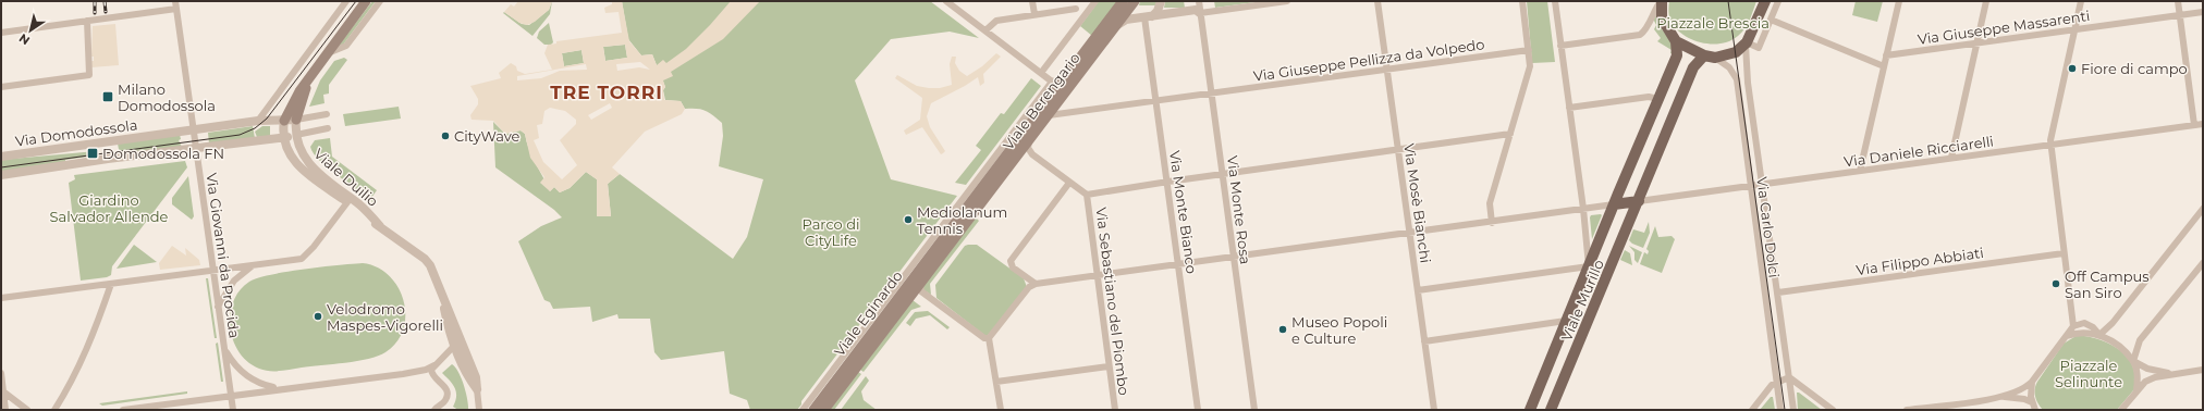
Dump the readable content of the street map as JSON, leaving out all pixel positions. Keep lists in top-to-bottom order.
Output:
{
  "streets": {
    "main road": ["Viale Berengario", "Viale Murillo", "Viale Eginardo"],
    "street": [
      "Via Giuseppe Massarenti",
      "Via Giuseppe Pellizza da Volpedo",
      "Via Domodossola",
      "Via Daniele Ricciarelli",
      "Viale Duilio",
      "Via Mosè Bianchi",
      "Via Monte Rosa",
      "Via Monte Bianco",
      "Via Carlo Dolci",
      "Via Giovanni da Procida",
      "Via Filippo Abbiati",
      "Via Sebastiano del Piombo"
    ]
  },
  "crossings": [
    ["Via Giuseppe Pellizza da Volpedo", "Viale Berengario"],
    ["Via Giuseppe Pellizza da Volpedo", "Via Mosè Bianchi"],
    ["Via Giuseppe Pellizza da Volpedo", "Via Monte Rosa"],
    ["Via Giuseppe Pellizza da Volpedo", "Via Monte Bianco"],
    ["Viale Berengario", "Viale Eginardo"],
    ["Via Domodossola", "Viale Duilio"],
    ["Via Domodossola", "Via Giovanni da Procida"],
    ["Via Daniele Ricciarelli", "Via Carlo Dolci"],
    ["Via Daniele Ricciarelli", "Viale Murillo"],
    ["Via Carlo Dolci", "Via Filippo Abbiati"],
    ["Via Carlo Dolci", "Viale Murillo"]
  ],
  "districts": ["TRE TORRI"],
  "parks": [
    "Piazzale Brescia",
    "Giardino Salvador Allende",
    "Parco di CityLife",
    "Piazzale Selinunte"
  ],
  "places": {
    "other": [
      "Fiore di campo",
      "CityWave",
      "Mediolanum Tennis",
      "Off Campus San Siro",
      "Velodromo Maspes-Vigorelli",
      "Museo Popoli e Culture"
    ],
    "transit": ["Milano Domodossola", "Domodossola FN"]
  },
  "north": "bottom left"
}
